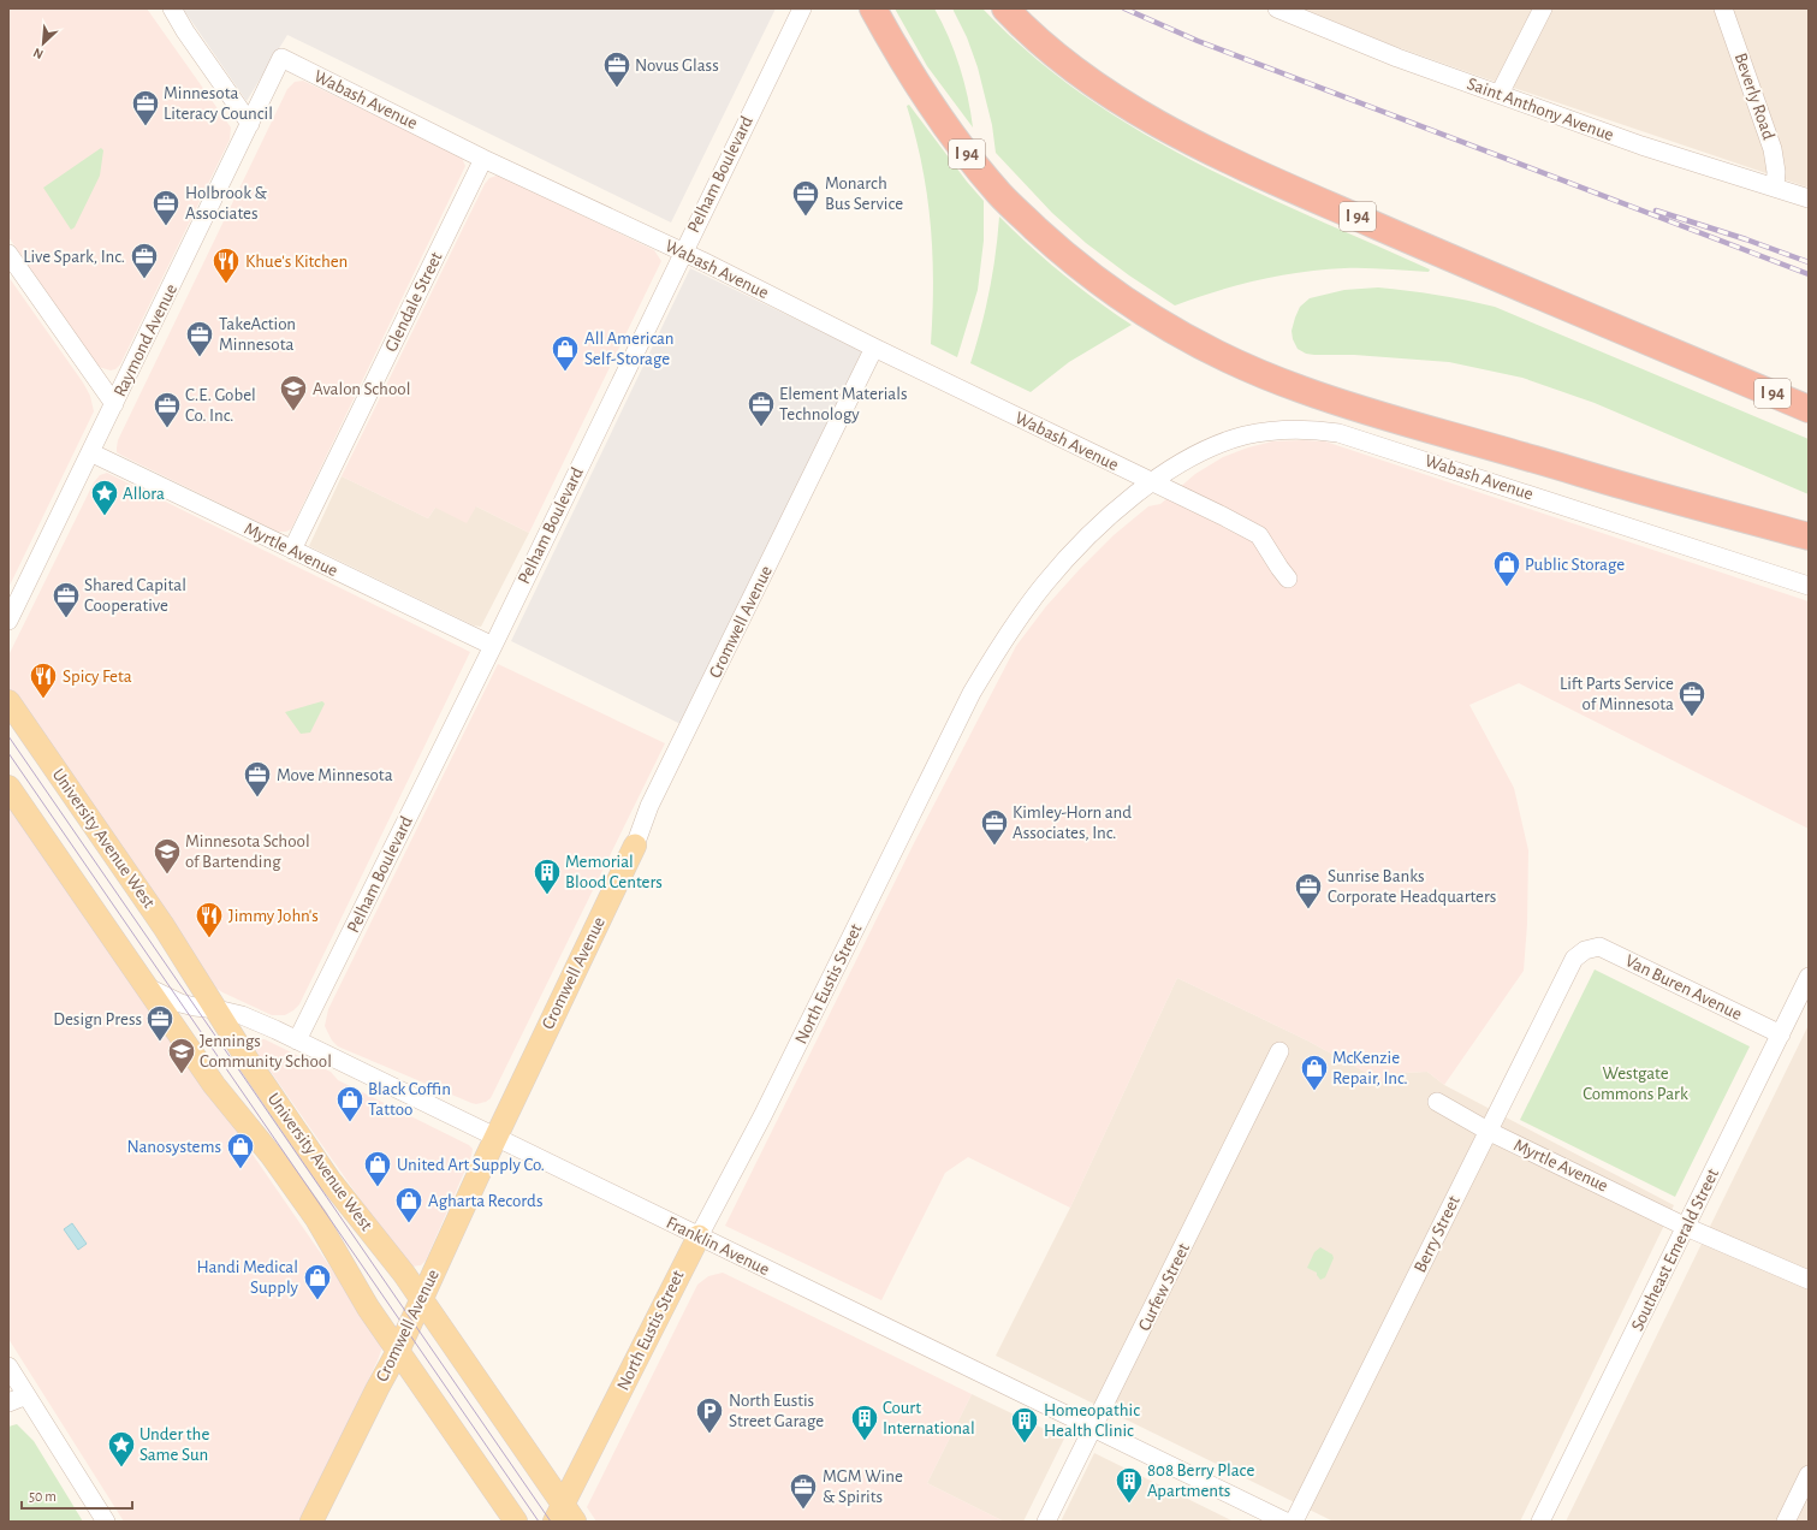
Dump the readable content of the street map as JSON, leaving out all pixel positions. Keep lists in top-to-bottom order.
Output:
{
  "streets": {
    "highway": ["I 94"],
    "main road": ["Cromwell Avenue", "University Avenue West", "North Eustis Street"],
    "street": [
      "Beverly Road",
      "Wabash Avenue",
      "Saint Anthony Avenue",
      "Pelham Boulevard",
      "Glendale Street",
      "Raymond Avenue",
      "Myrtle Avenue",
      "Van Buren Avenue",
      "Berry Street",
      "Franklin Avenue",
      "Southeast Emerald Street",
      "Curfew Street"
    ]
  },
  "crossings": [
    ["Beverly Road", "Saint Anthony Avenue"],
    ["Wabash Avenue", "Pelham Boulevard"],
    ["Wabash Avenue", "Glendale Street"],
    ["Wabash Avenue", "Raymond Avenue"],
    ["Wabash Avenue", "Cromwell Avenue"],
    ["Wabash Avenue", "North Eustis Street"],
    ["Pelham Boulevard", "Myrtle Avenue"],
    ["Pelham Boulevard", "Franklin Avenue"],
    ["Glendale Street", "Myrtle Avenue"],
    ["Raymond Avenue", "Myrtle Avenue"],
    ["Myrtle Avenue", "Berry Street"],
    ["Myrtle Avenue", "Southeast Emerald Street"],
    ["Cromwell Avenue", "University Avenue West"],
    ["Cromwell Avenue", "Franklin Avenue"],
    ["University Avenue West", "North Eustis Street"],
    ["University Avenue West", "Franklin Avenue"],
    ["North Eustis Street", "Franklin Avenue"],
    ["Van Buren Avenue", "Berry Street"],
    ["Van Buren Avenue", "Southeast Emerald Street"],
    ["Franklin Avenue", "Curfew Street"]
  ],
  "parks": ["Westgate Commons Park"],
  "places": {
    "office": [
      "Novus Glass",
      "Minnesota Literacy Council",
      "Monarch Bus Service",
      "Holbrook & Associates",
      "Live Spark, Inc.",
      "TakeAction Minnesota",
      "Element Materials Technology",
      "C.E. Gobel Co. Inc.",
      "Shared Capital Cooperative",
      "Lift Parts Service of Minnesota",
      "Move Minnesota",
      "Kimley-Horn and Associates, Inc.",
      "Sunrise Banks Corporate Headquarters",
      "Design Press",
      "MGM Wine & Spirits"
    ],
    "restaurant": ["Khue's Kitchen", "Spicy Feta", "Jimmy John's"],
    "shop": [
      "All American Self-Storage",
      "Public Storage",
      "McKenzie Repair, Inc.",
      "Black Coffin Tattoo",
      "Nanosystems",
      "United Art Supply Co.",
      "Agharta Records",
      "Handi Medical Supply"
    ],
    "school or university": ["Avalon School", "Minnesota School of Bartending", "Jennings Community School"],
    "place": ["Allora", "Under the Same Sun"],
    "building": [
      "Memorial Blood Centers",
      "Court International",
      "Homeopathic Health Clinic",
      "808 Berry Place Apartments"
    ],
    "parking": ["North Eustis Street Garage"]
  },
  "scale_bar": "50 m",
  "north": "bottom left"
}
